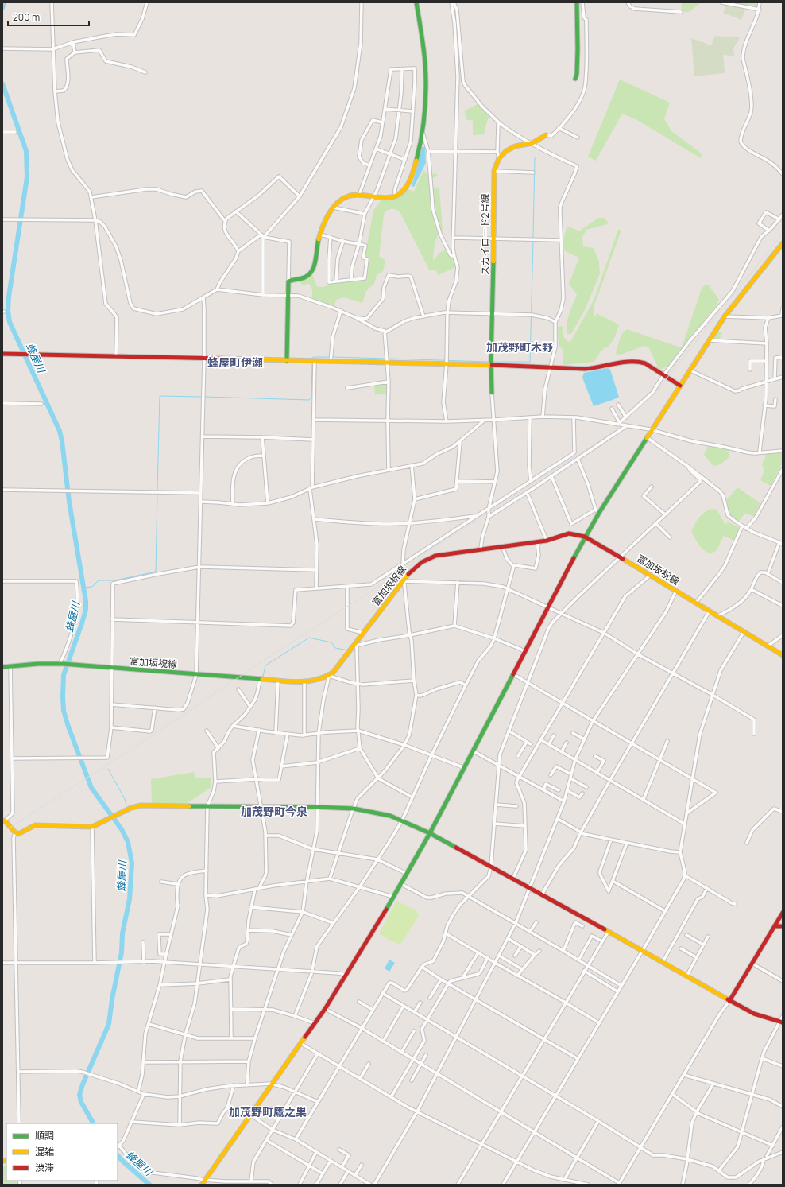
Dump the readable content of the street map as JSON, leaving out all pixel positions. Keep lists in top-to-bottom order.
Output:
{
  "streets": {
    "street": ["スカイロード2号線", "富加坂祝線"]
  },
  "districts": [
    "加茂野町木野",
    "蜂屋町伊瀬",
    "加茂野町今泉",
    "加茂野町鷹之巣"
  ],
  "water": ["蜂屋川"],
  "legend": ["順調", "混雑", "渋滞"],
  "scale_bar": "200 m"
}
